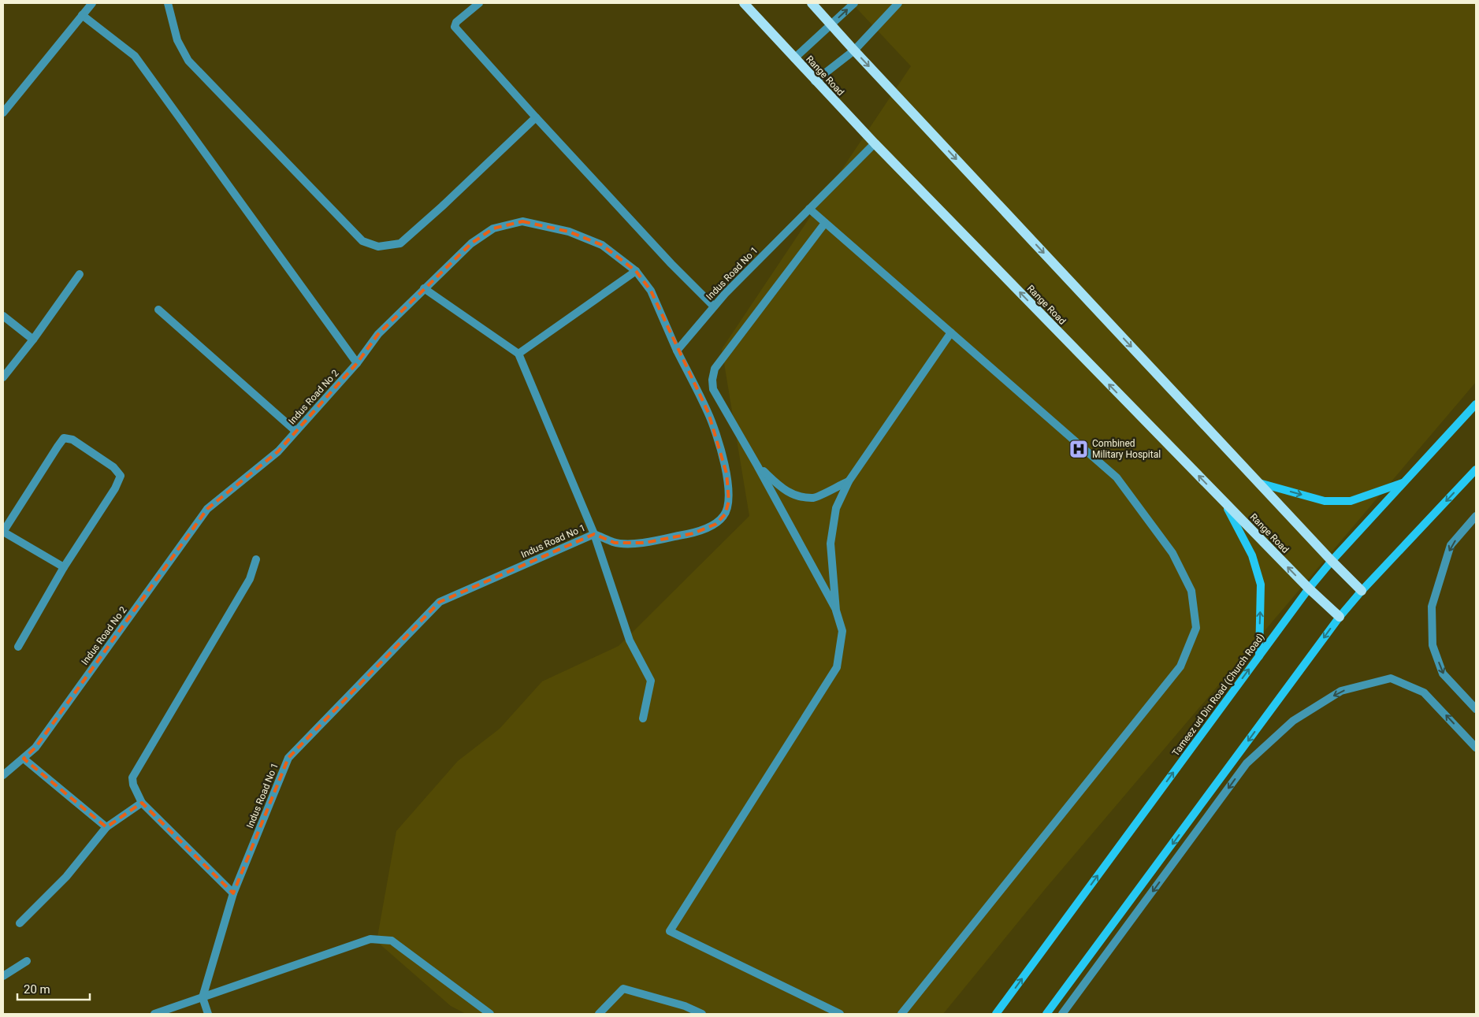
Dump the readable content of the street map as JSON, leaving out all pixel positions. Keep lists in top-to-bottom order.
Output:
{
  "streets": {
    "main road": ["Range Road", "Tameez ud Din Road (Church Road)"],
    "street": ["Indus Road No 1", "Indus Road No 2"]
  },
  "crossings": [
    ["Range Road", "Indus Road No 1"],
    ["Range Road", "Tameez ud Din Road (Church Road)"],
    ["Indus Road No 1", "Indus Road No 2"]
  ],
  "places": {
    "hospital": ["Combined Military Hospital"]
  },
  "scale_bar": "20 m"
}
